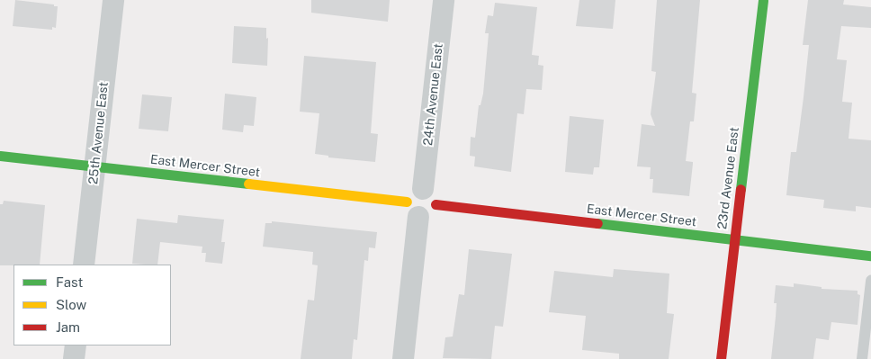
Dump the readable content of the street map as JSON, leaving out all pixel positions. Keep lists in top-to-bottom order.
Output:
{
  "streets": {
    "street": [
      "24th Avenue East",
      "25th Avenue East",
      "East Mercer Street",
      "23rd Avenue East"
    ]
  },
  "crossings": [
    ["24th Avenue East", "East Mercer Street"],
    ["25th Avenue East", "East Mercer Street"],
    ["East Mercer Street", "23rd Avenue East"]
  ],
  "legend": ["Fast", "Slow", "Jam"]
}
